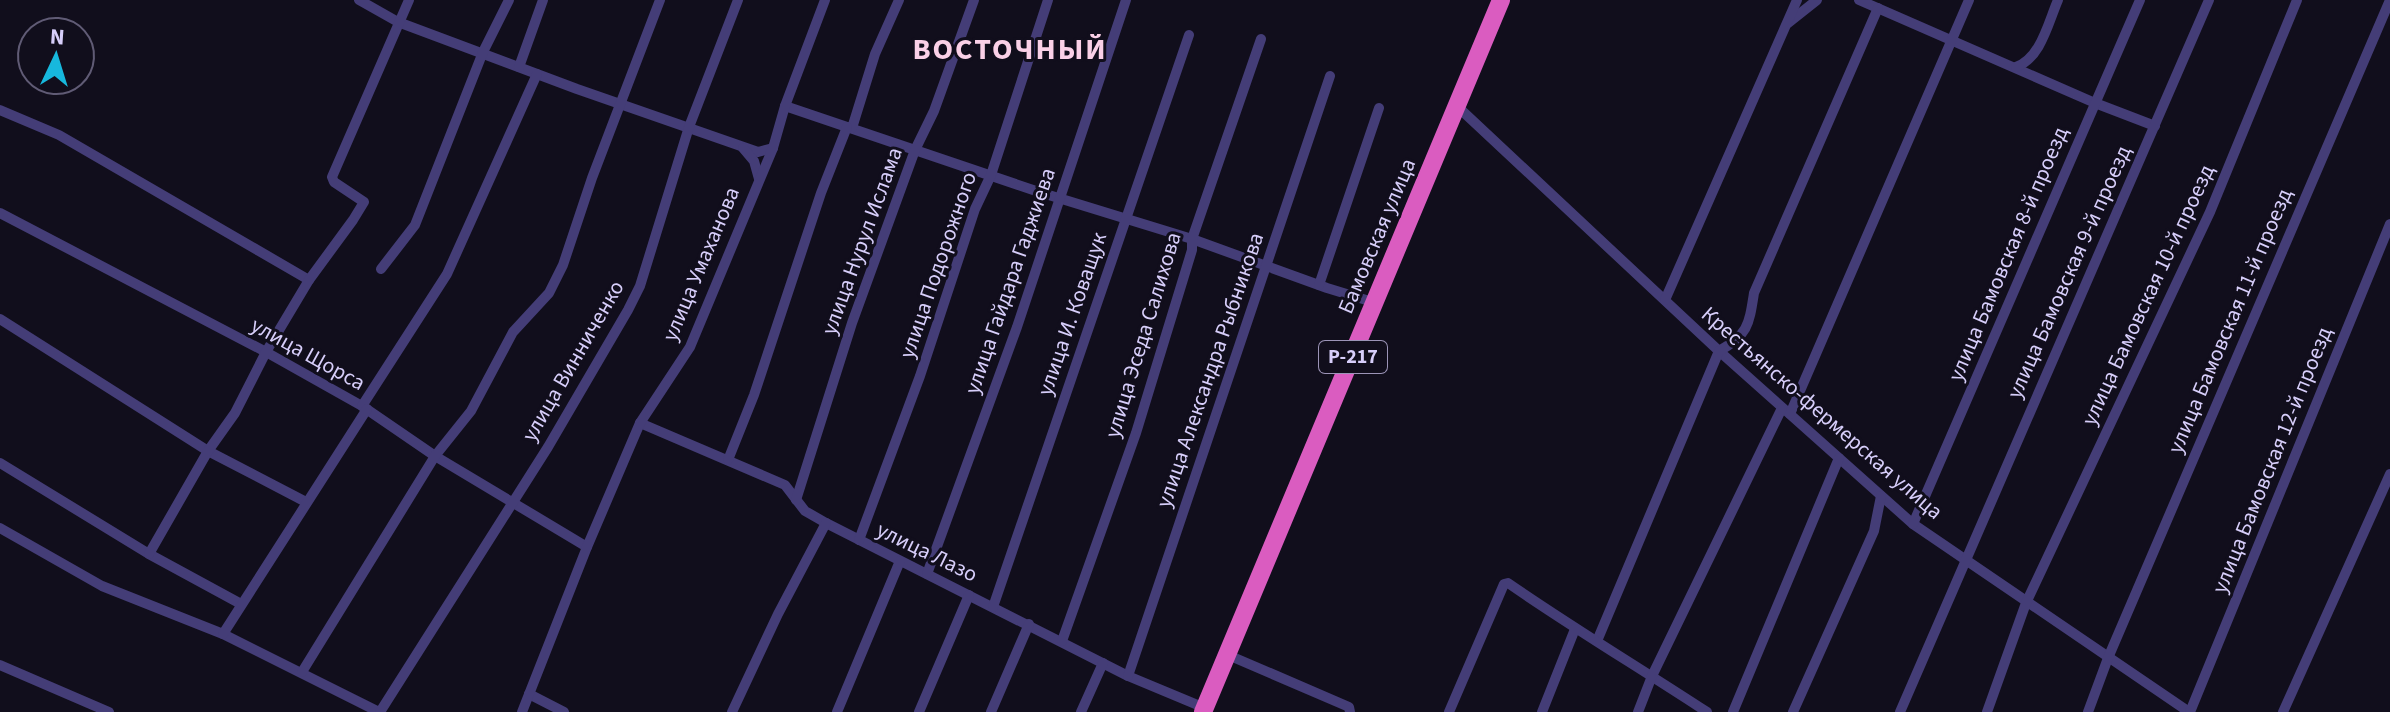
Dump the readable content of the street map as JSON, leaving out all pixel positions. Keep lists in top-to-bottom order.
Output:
{
  "streets": {
    "highway": ["Бамовская улица", "Р-217"],
    "street": [
      "улица Нурул Ислама",
      "улица Бамовская 8-й проезд",
      "улица Умаханова",
      "улица Подорожного",
      "улица Бамовская 9-й проезд",
      "улица Гайдара Гаджиева",
      "улица Бамовская 10-й проезд",
      "улица И. Коващук",
      "улица Бамовская 11-й проезд",
      "улица Эседа Салихова",
      "улица Щорса",
      "улица Винниченко",
      "улица Александра Рыбникова",
      "Крестьянско-фермерская улица",
      "улица Бамовская 12-й проезд",
      "улица Лазо"
    ]
  },
  "crossings": [
    ["Бамовская улица", "Крестьянско-фермерская улица"],
    ["Бамовская улица", "улица Лазо"],
    ["улица Нурул Ислама", "улица Лазо"],
    ["улица Бамовская 8-й проезд", "Крестьянско-фермерская улица"],
    ["улица Умаханова", "улица Щорса"],
    ["улица Умаханова", "улица Лазо"],
    ["улица Подорожного", "улица Лазо"],
    ["улица Бамовская 9-й проезд", "Крестьянско-фермерская улица"],
    ["улица Гайдара Гаджиева", "улица Лазо"],
    ["улица Бамовская 10-й проезд", "Крестьянско-фермерская улица"],
    ["улица И. Коващук", "улица Лазо"],
    ["улица Бамовская 11-й проезд", "Крестьянско-фермерская улица"],
    ["улица Эседа Салихова", "улица Лазо"],
    ["улица Щорса", "улица Винниченко"],
    ["улица Александра Рыбникова", "улица Лазо"],
    ["Крестьянско-фермерская улица", "улица Бамовская 12-й проезд"]
  ],
  "districts": ["ВОСТОЧНЫЙ"],
  "north": "top"
}
